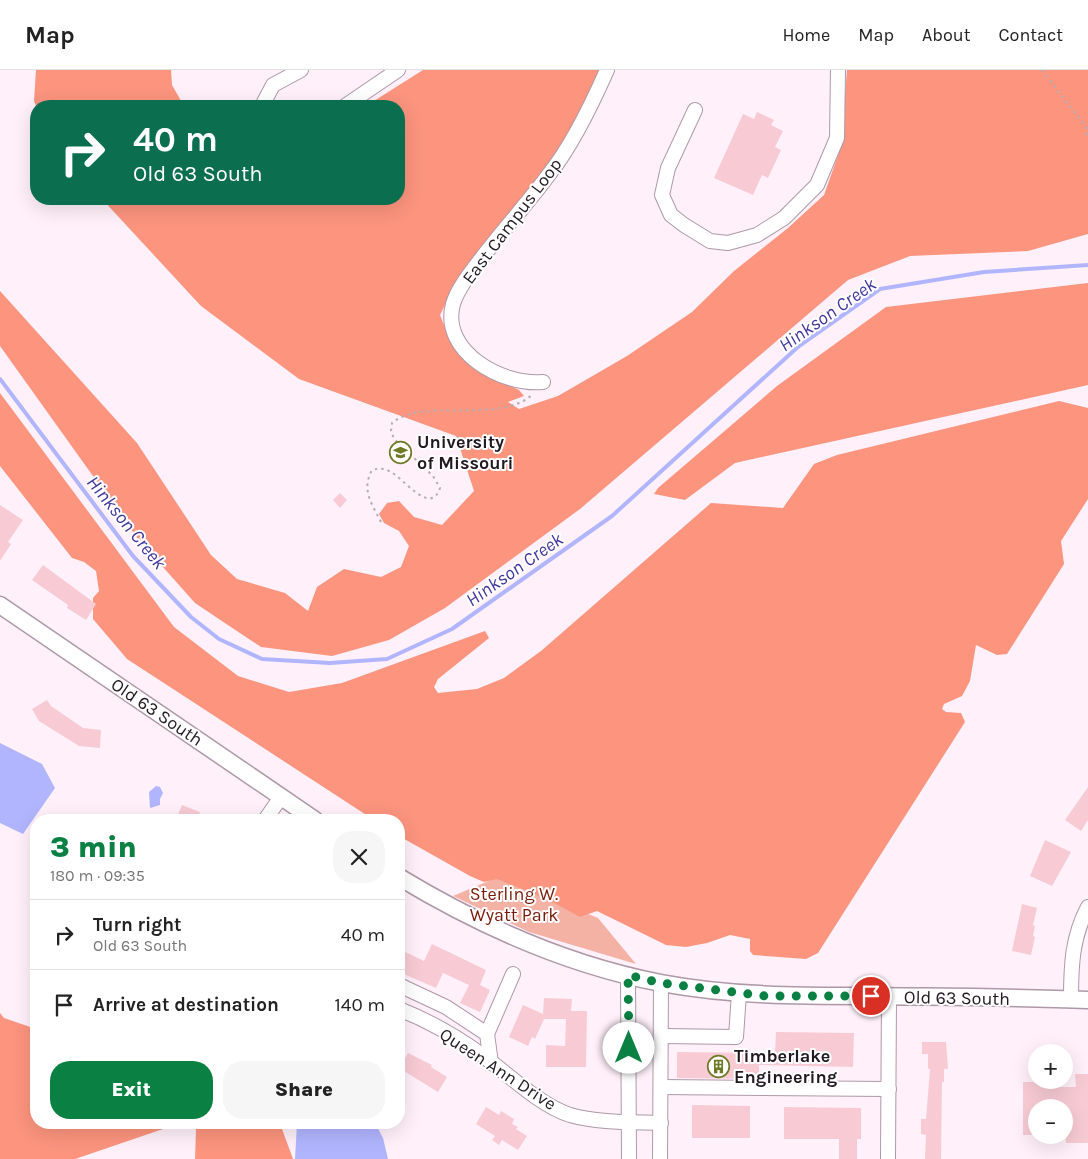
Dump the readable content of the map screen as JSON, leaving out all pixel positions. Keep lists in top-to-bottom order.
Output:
{
  "streets": {
    "main road": ["Old 63 South"],
    "street": ["East Campus Loop", "Queen Ann Drive"]
  },
  "water": ["Hinkson Creek"],
  "parks": ["Sterling W. Wyatt Park"],
  "places": {
    "school or university": ["University of Missouri"],
    "building": ["Timberlake Engineering"]
  },
  "page": {
    "header": "Map",
    "nav": [
      "Home",
      "Map",
      "About",
      "Contact"
    ],
    "turn": ["40 m", "Old 63 South"],
    "heading": ["3 min", "180 m · 09:35"],
    "list": [
      {
        "name": "Turn right",
        "note": "Old 63 South",
        "value": "40 m"
      },
      {
        "name": "Arrive at destination",
        "value": "140 m"
      }
    ],
    "map_buttons": ["+", "−"],
    "buttons": ["Exit", "Share"]
  }
}
